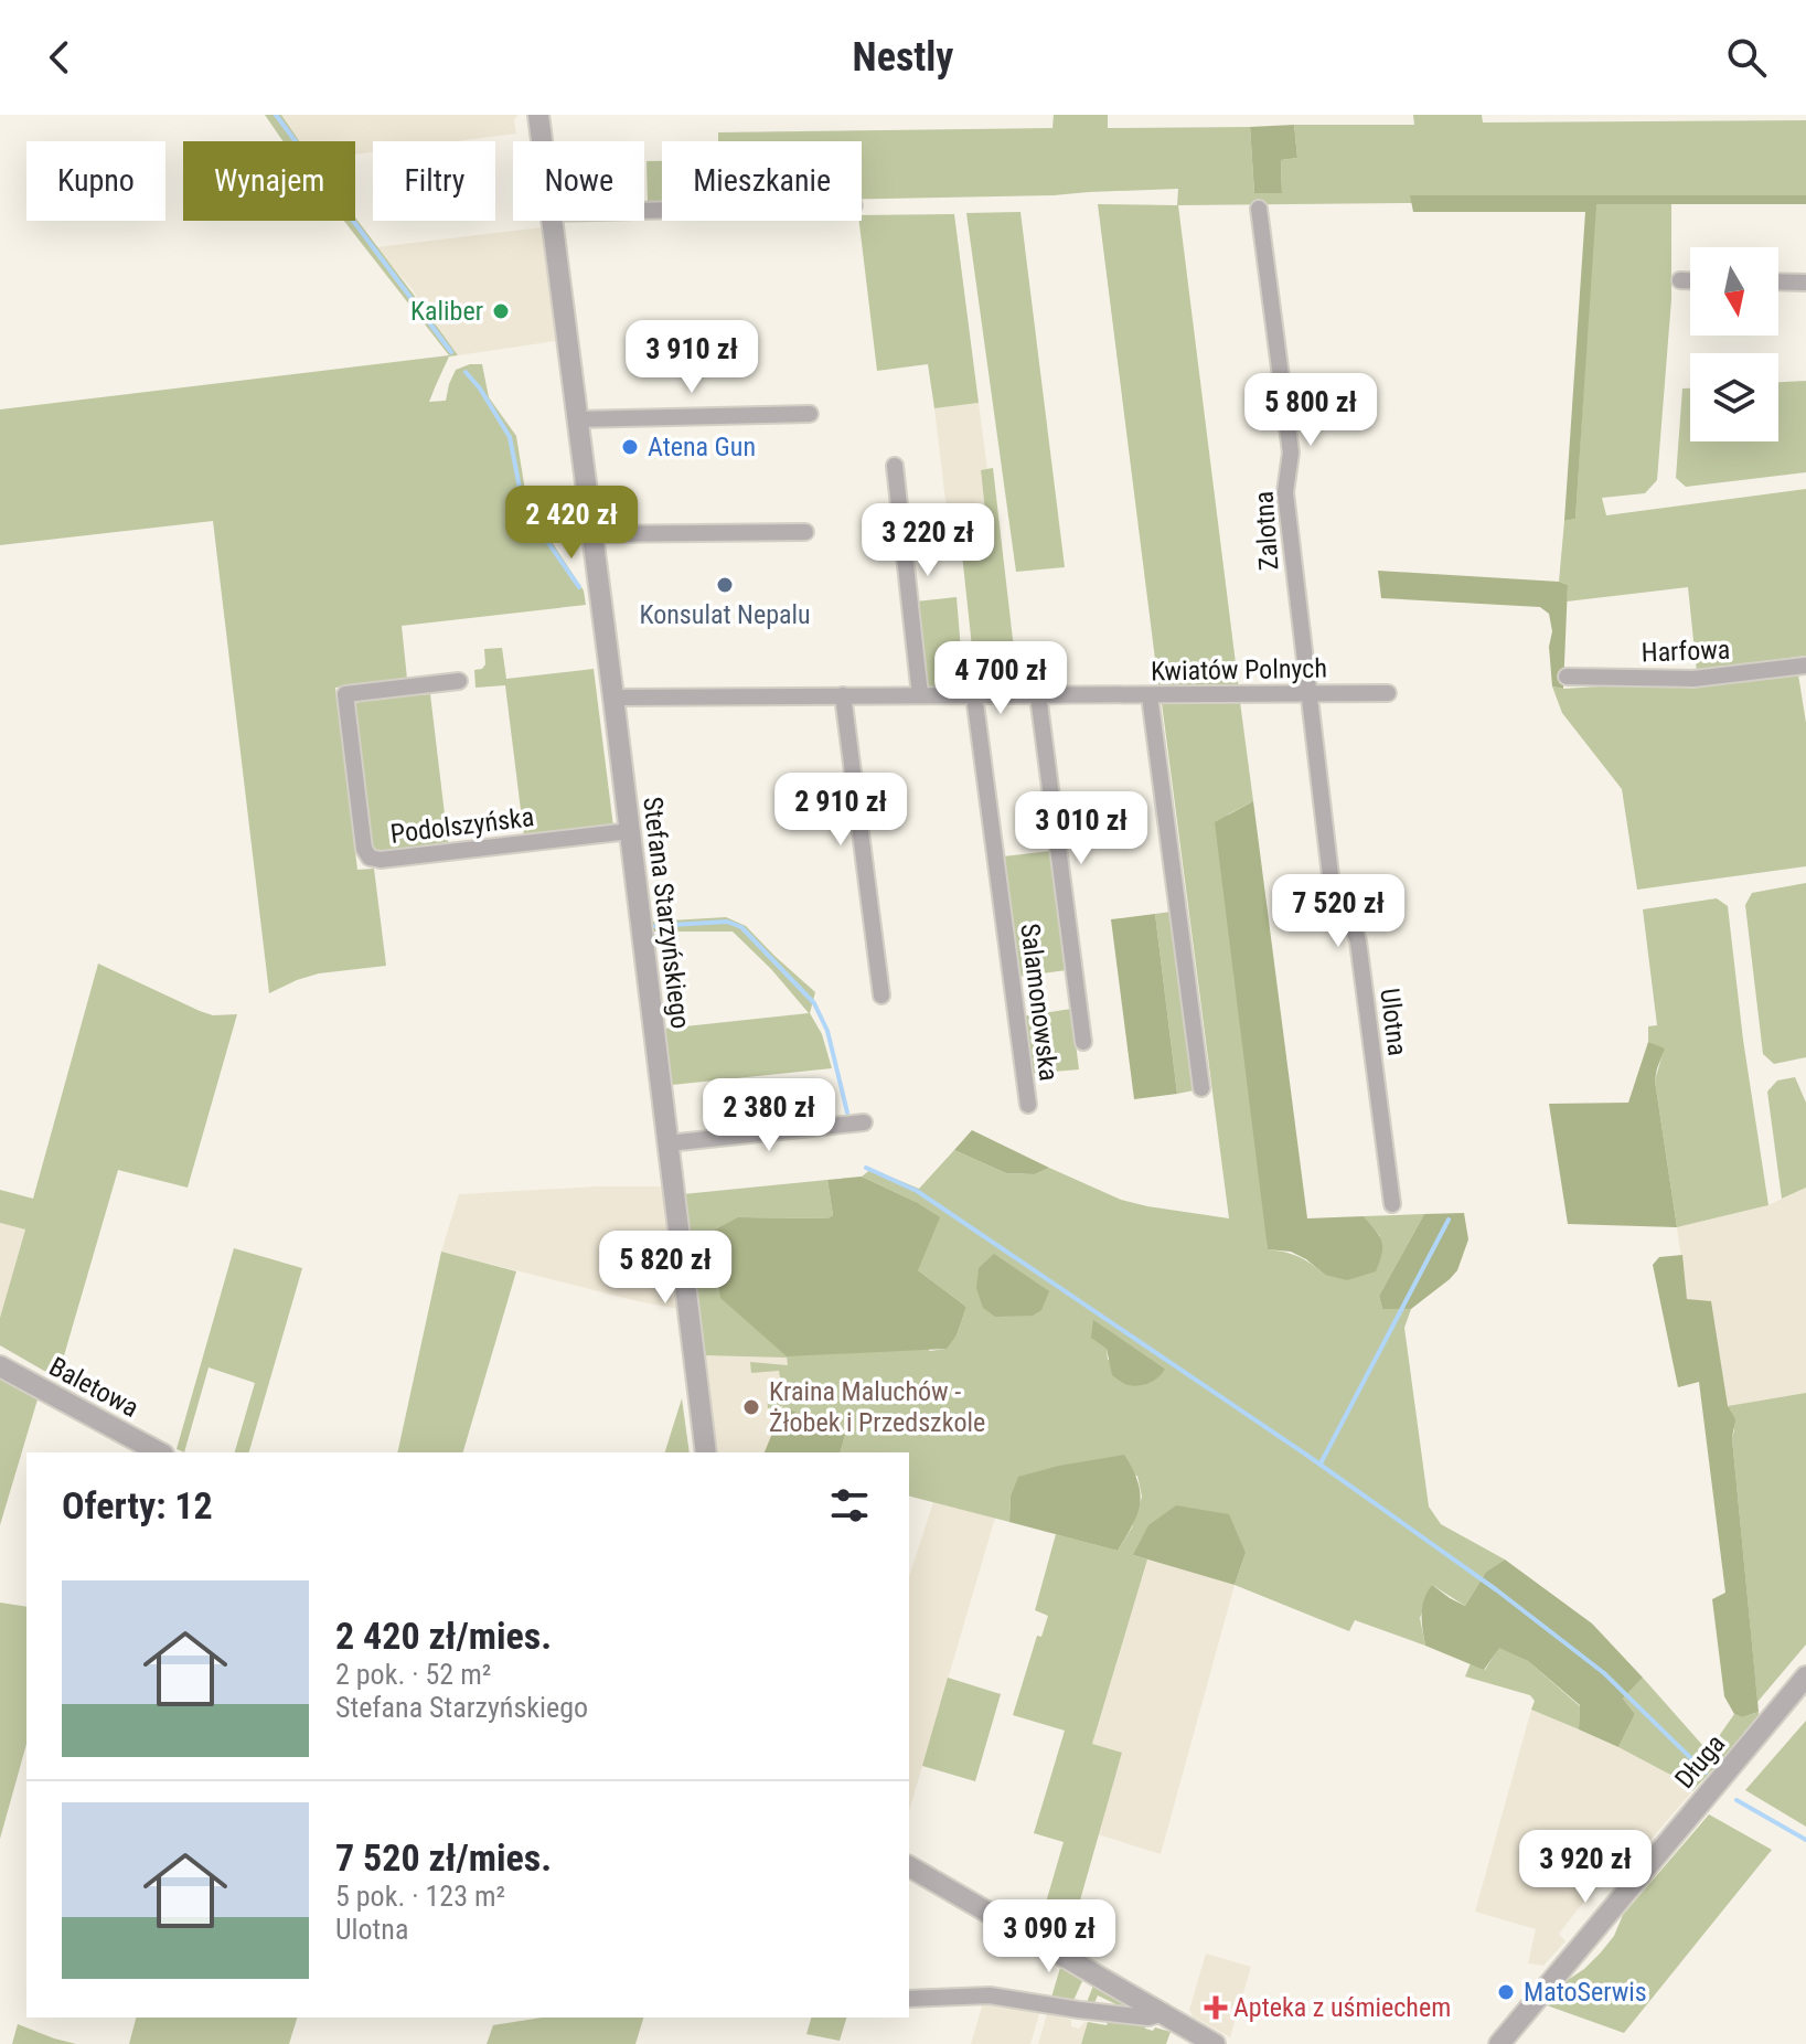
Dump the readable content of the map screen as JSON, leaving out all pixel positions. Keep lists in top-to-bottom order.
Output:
{
  "streets": {
    "street": [
      "Zalotna",
      "Harfowa",
      "Kwiatów Polnych",
      "Podolszyńska",
      "Stefana Starzyńskiego",
      "Salamonowska",
      "Ulotna",
      "Baletowa",
      "Długa"
    ]
  },
  "crossings": [
    ["Zalotna", "Kwiatów Polnych"],
    ["Zalotna", "Ulotna"],
    ["Kwiatów Polnych", "Stefana Starzyńskiego"],
    ["Kwiatów Polnych", "Salamonowska"],
    ["Kwiatów Polnych", "Ulotna"],
    ["Podolszyńska", "Stefana Starzyńskiego"]
  ],
  "places": {
    "other": [
      "Kaliber",
      "Atena Gun",
      "Konsulat Nepalu",
      "Kraina Maluchów - Żłobek i Przedszkole",
      "MatoSerwis"
    ],
    "health": ["Apteka z uśmiechem"]
  },
  "north": "bottom",
  "page": {
    "header": "Nestly",
    "chip": [
      "Kupno",
      "Wynajem",
      "Filtry",
      "Nowe",
      "Mieszkanie"
    ],
    "price": [
      "3 910 zł",
      "5 800 zł",
      "2 420 zł",
      "3 220 zł",
      "4 700 zł",
      "2 910 zł",
      "3 010 zł",
      "7 520 zł",
      "2 380 zł",
      "5 820 zł",
      "3 920 zł",
      "3 090 zł"
    ],
    "heading": "Oferty: 12",
    "list": [
      {
        "name": "2 420 zł/mies.",
        "note": "2 pok. · 52 m² · Stefana Starzyńskiego"
      },
      {
        "name": "7 520 zł/mies.",
        "note": "5 pok. · 123 m² · Ulotna"
      }
    ]
  }
}
